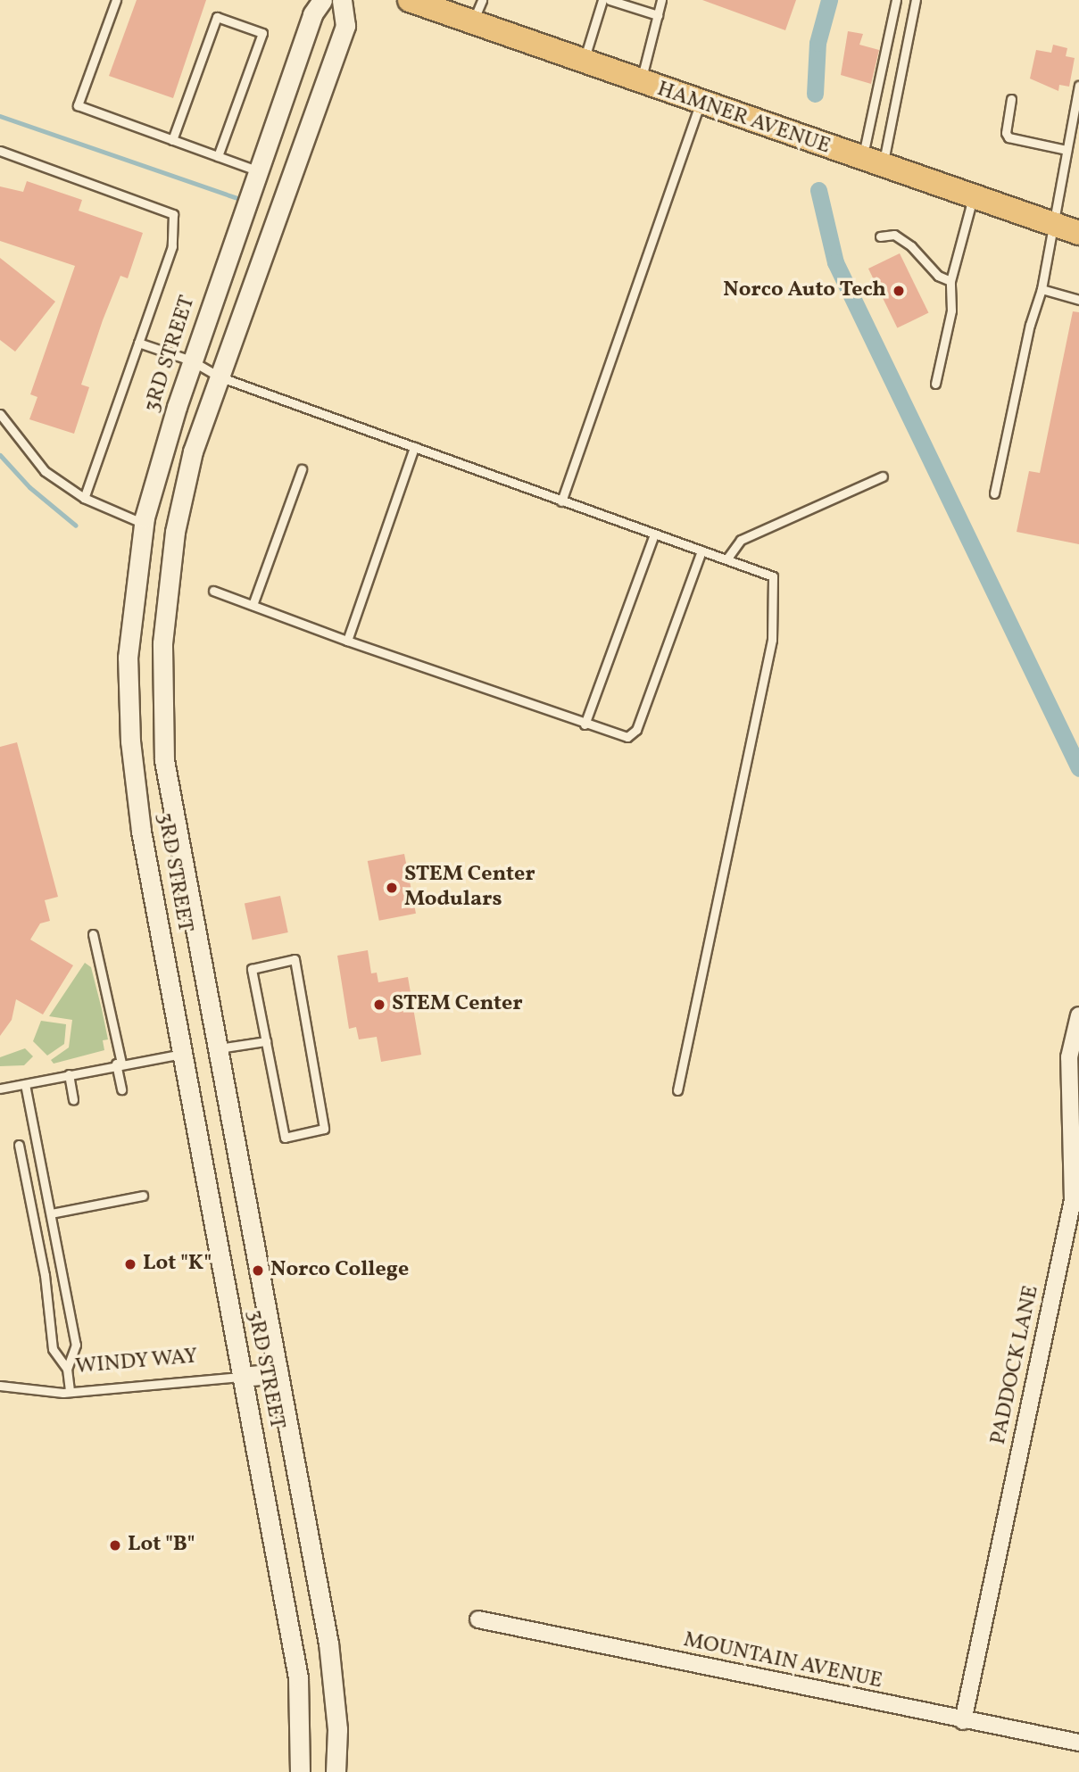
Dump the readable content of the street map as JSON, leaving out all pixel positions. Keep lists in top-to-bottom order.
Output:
{
  "streets": {
    "main road": ["HAMNER AVENUE"],
    "street": [
      "3RD STREET",
      "WINDY WAY",
      "PADDOCK LANE",
      "MOUNTAIN AVENUE"
    ]
  },
  "crossings": [
    ["3RD STREET", "WINDY WAY"],
    ["PADDOCK LANE", "MOUNTAIN AVENUE"]
  ],
  "places": [
    "Norco Auto Tech",
    "STEM Center Modulars",
    "STEM Center",
    "Lot \"K\"",
    "Norco College",
    "Lot \"B\""
  ]
}
